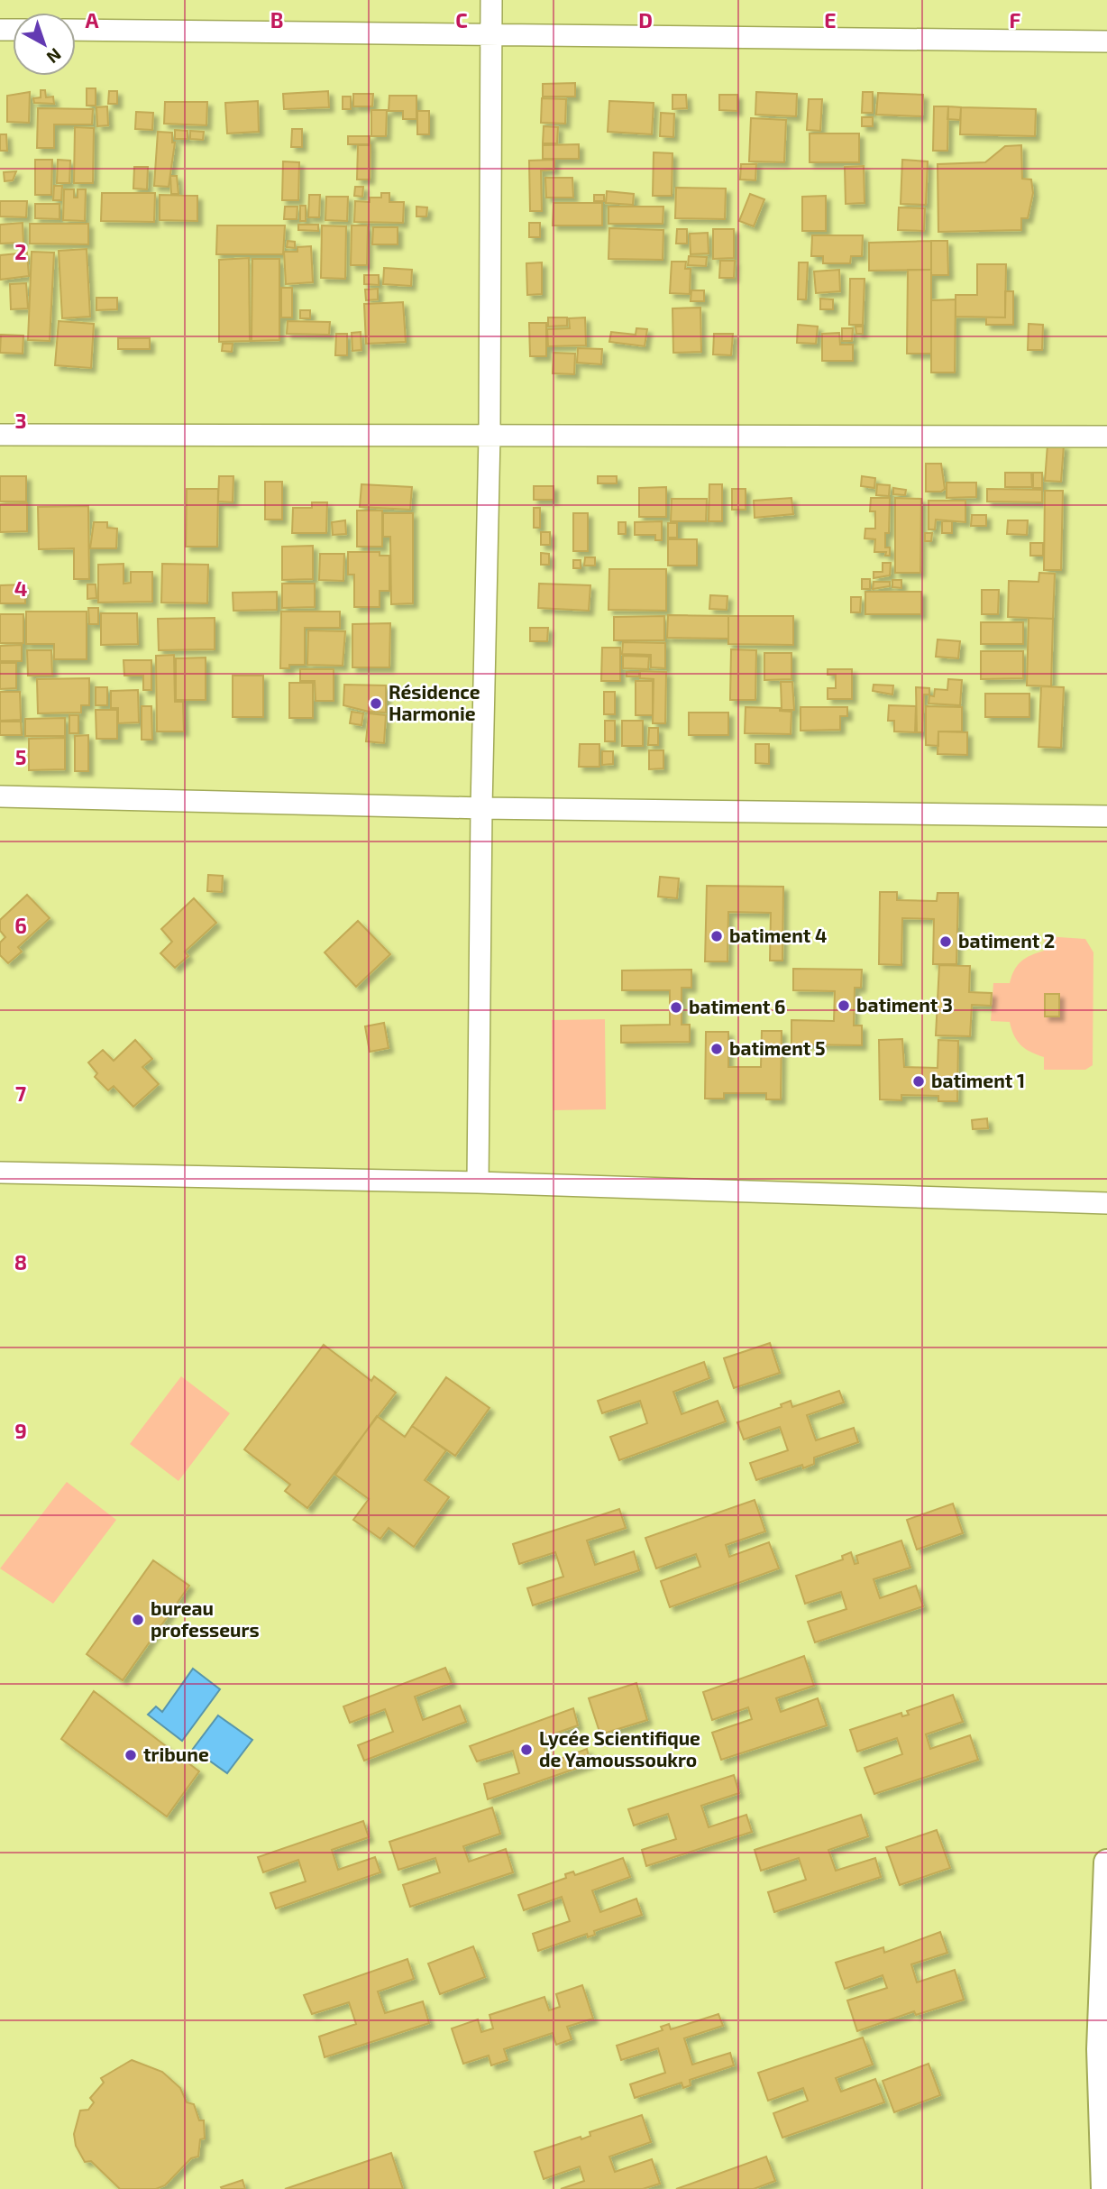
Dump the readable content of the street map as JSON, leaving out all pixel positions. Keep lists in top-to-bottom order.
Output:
{
  "places": [
    "Résidence Harmonie",
    "batiment 4",
    "batiment 2",
    "batiment 3",
    "batiment 6",
    "batiment 5",
    "batiment 1",
    "bureau professeurs",
    "Lycée Scientifique de Yamoussoukro",
    "tribune"
  ],
  "north": "bottom right",
  "grid": {
    "columns": [
      "A",
      "B",
      "C",
      "D",
      "E",
      "F"
    ],
    "rows": [
      "2",
      "3",
      "4",
      "5",
      "6",
      "7",
      "8",
      "9"
    ]
  }
}
